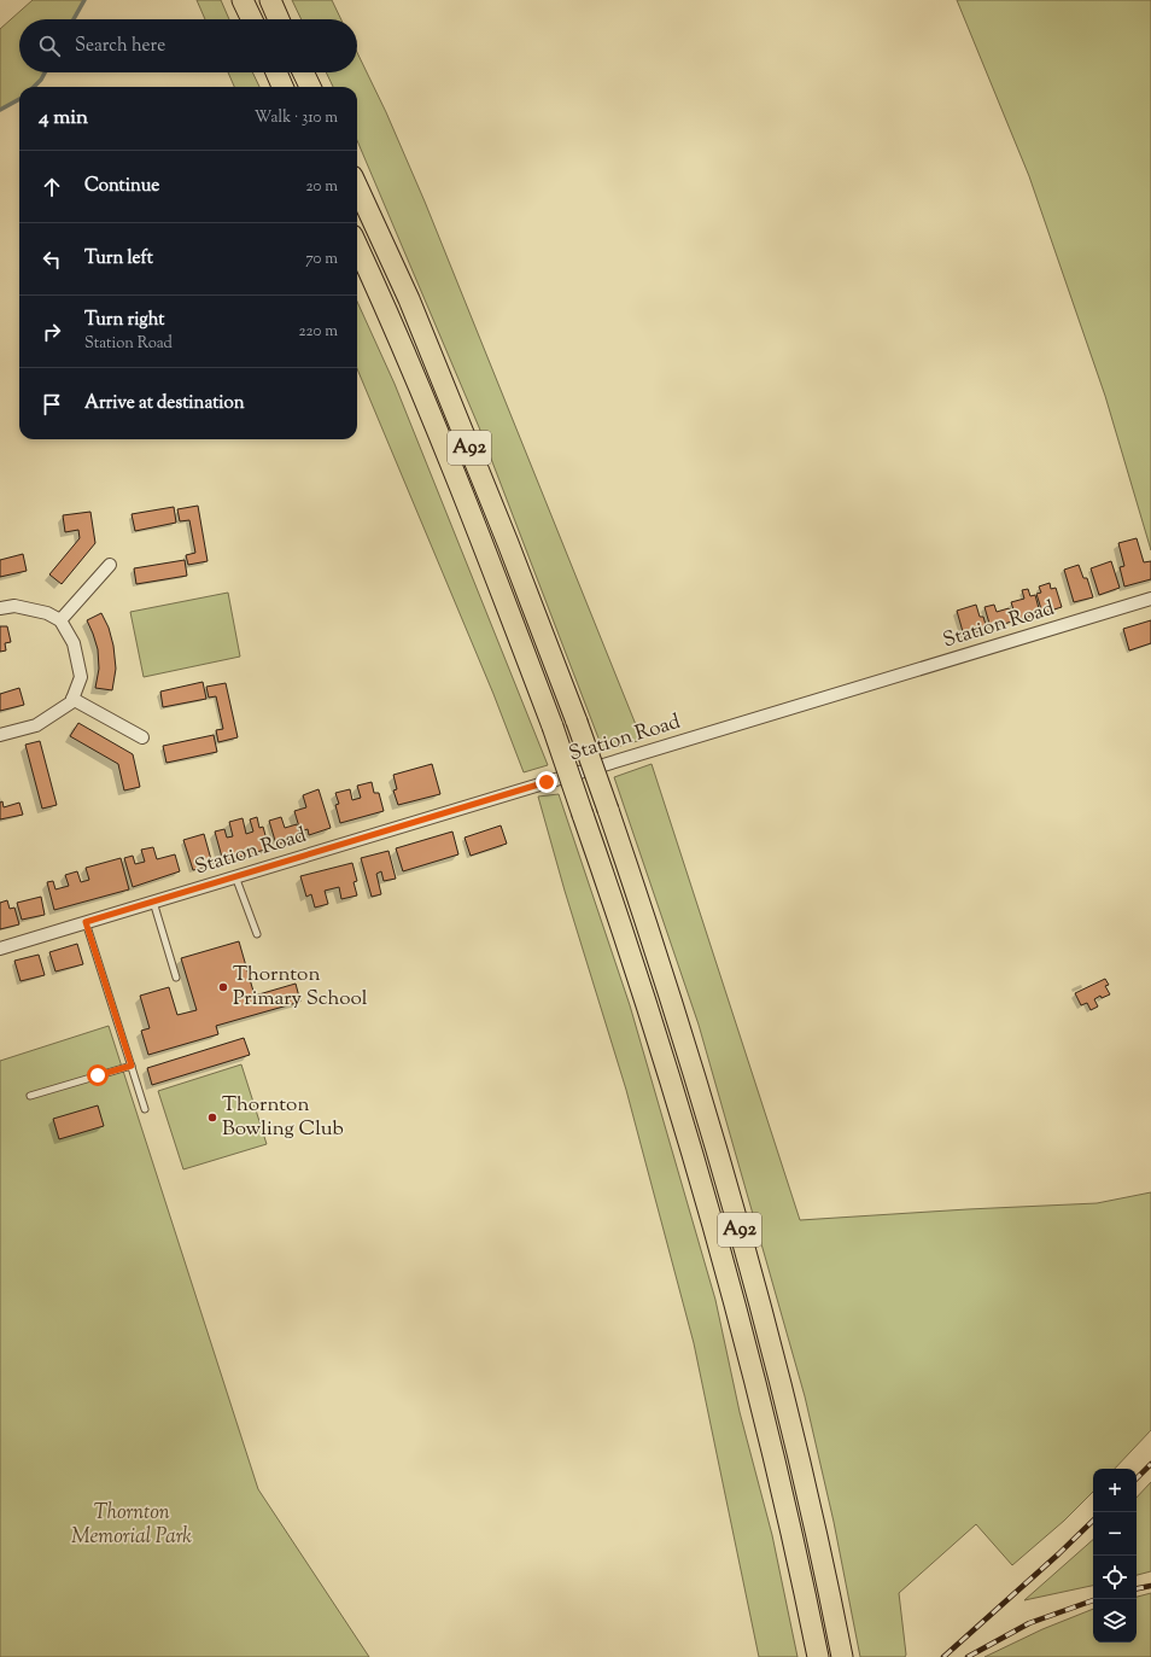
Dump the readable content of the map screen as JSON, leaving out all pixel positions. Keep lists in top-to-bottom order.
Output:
{
  "streets": {
    "highway": ["A92"],
    "street": ["Station Road"]
  },
  "parks": ["Thornton Memorial Park"],
  "places": ["Thornton Primary School", "Thornton Bowling Club"],
  "page": {
    "search": "Search here",
    "heading": ["4 min", "Walk · 310 m"],
    "list": [
      ["Continue", "20 m"],
      ["Turn left", "70 m"],
      ["Turn right", "Station Road", "220 m"],
      "Arrive at destination"
    ],
    "map_buttons": ["+", "−"]
  }
}
